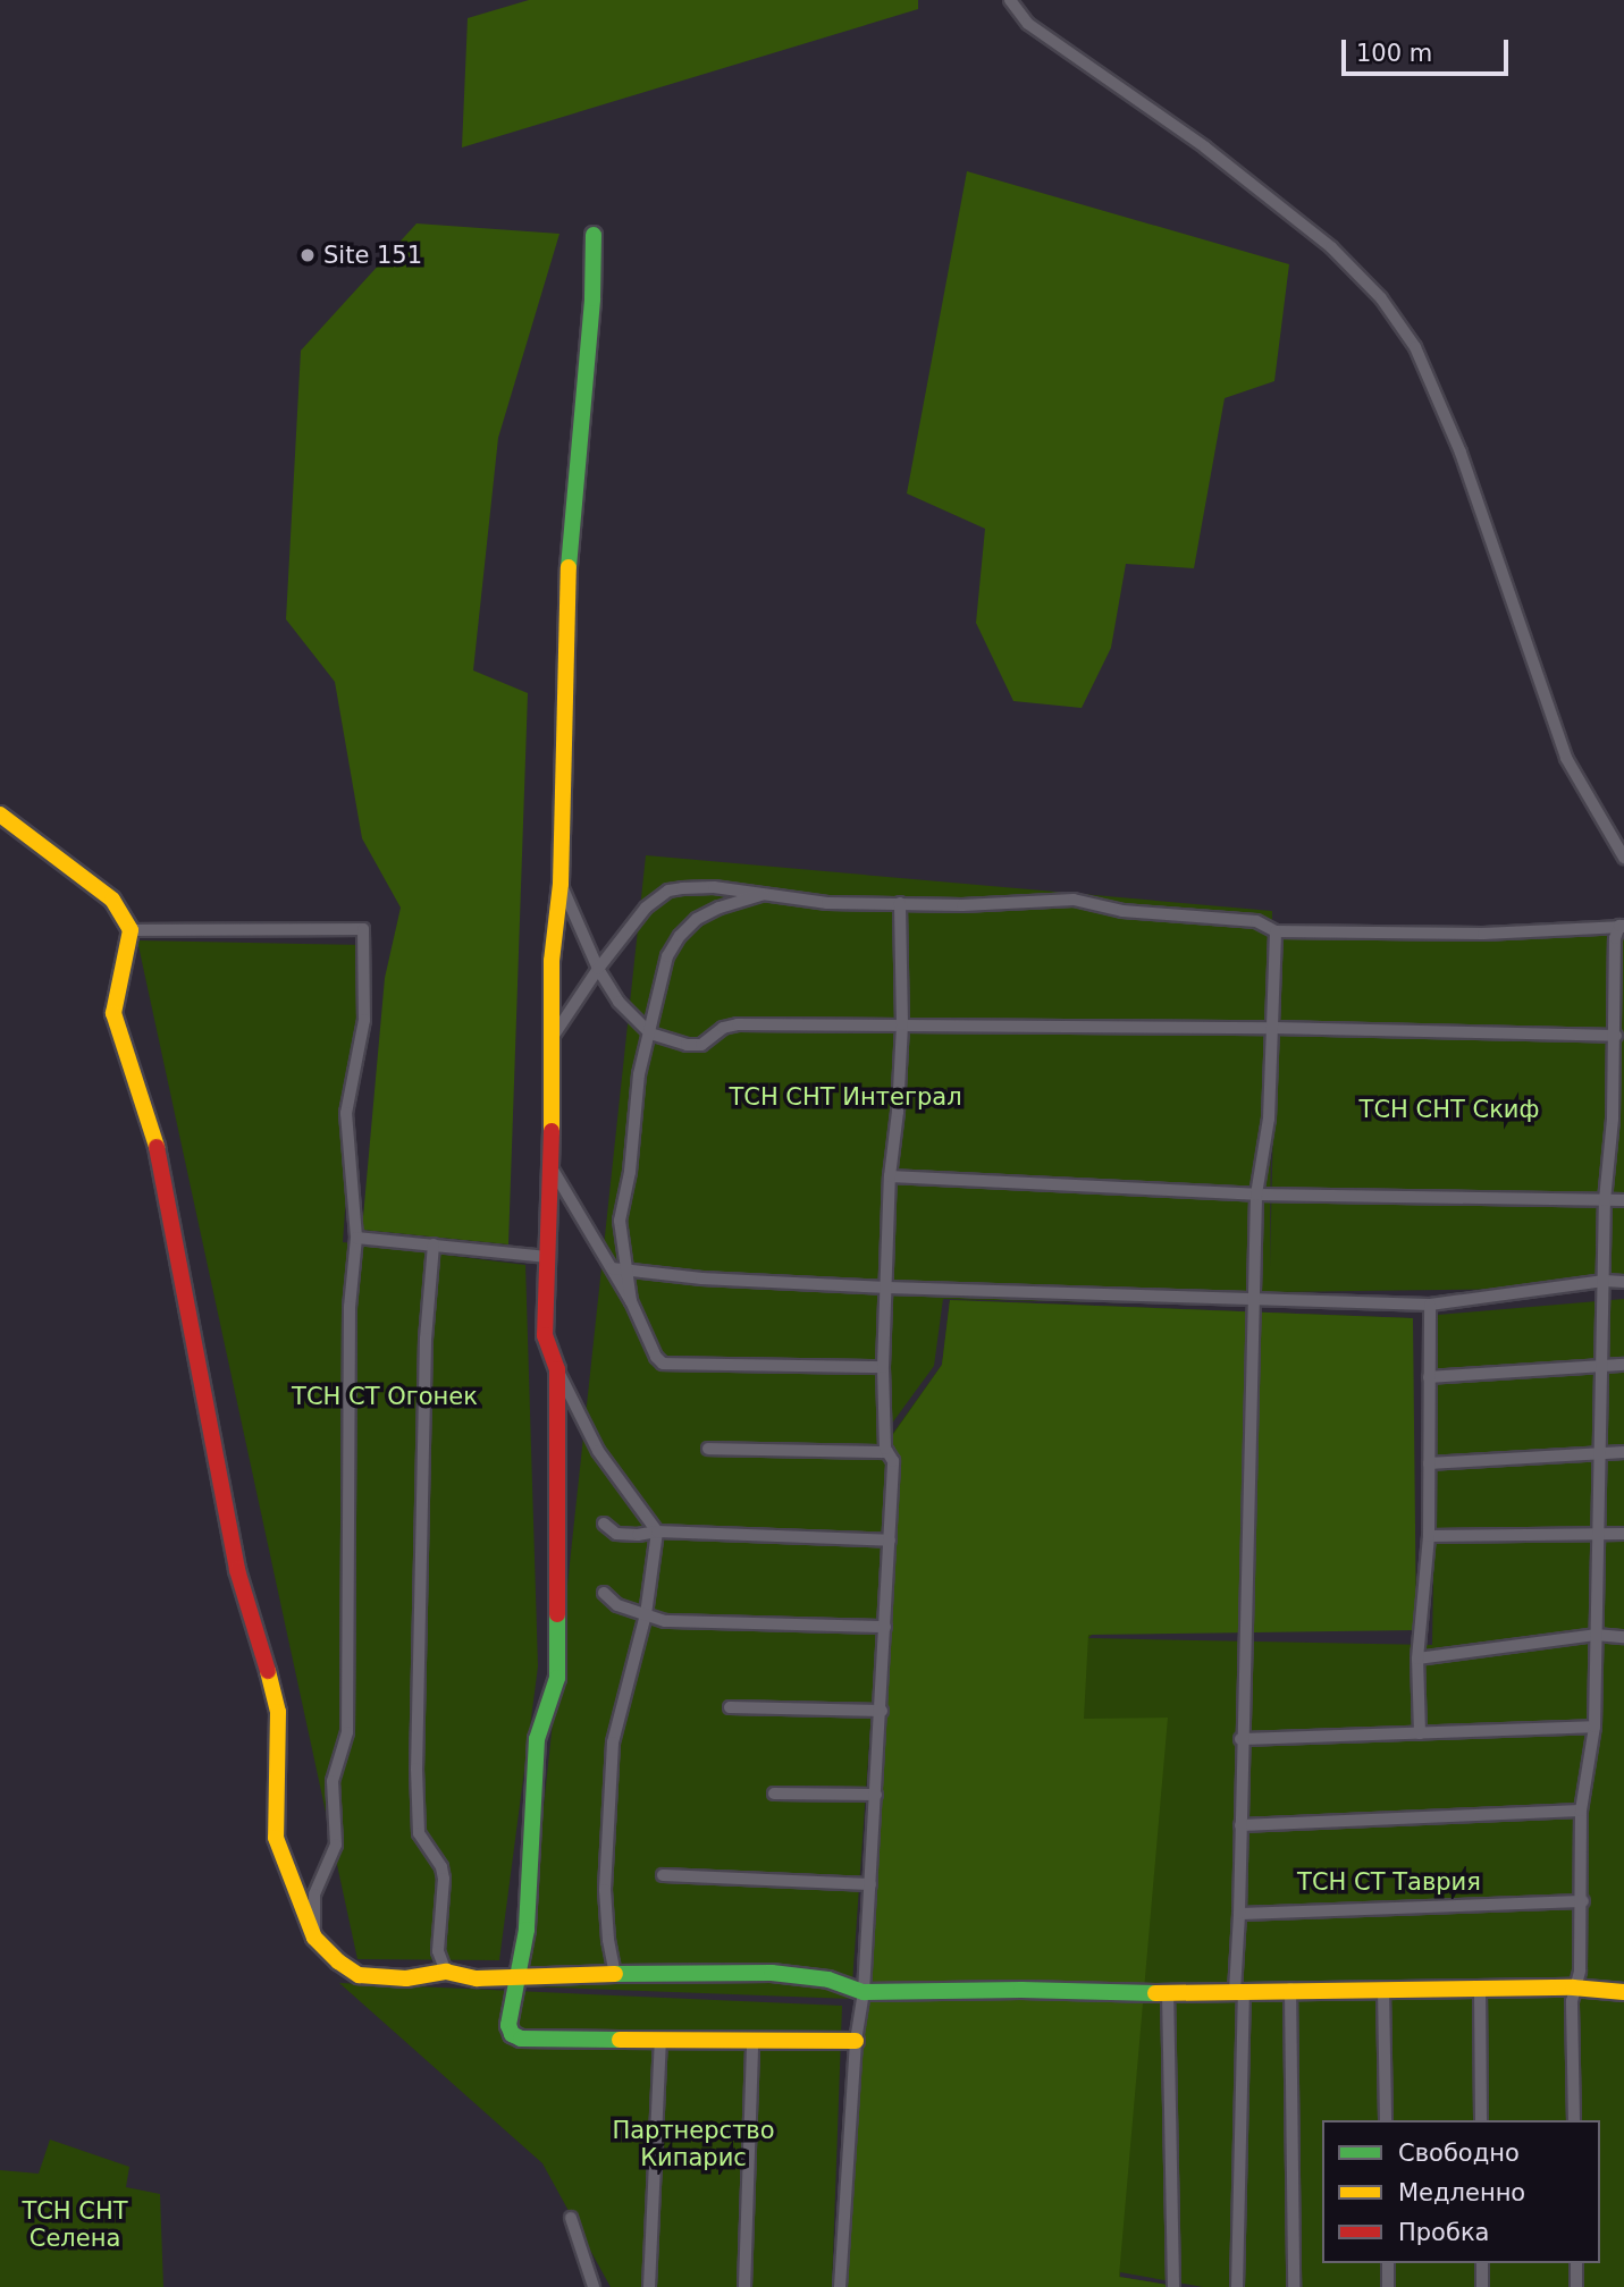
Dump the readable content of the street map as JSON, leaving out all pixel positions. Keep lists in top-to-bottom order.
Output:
{
  "parks": [
    "ТСН СНТ Интеграл",
    "ТСН СНТ Скиф",
    "ТСН СТ Огонек",
    "ТСН СТ Таврия",
    "Партнерство Кипарис",
    "ТСН СНТ Селена"
  ],
  "places": ["Site 151"],
  "legend": ["Свободно", "Медленно", "Пробка"],
  "scale_bar": "100 m"
}
